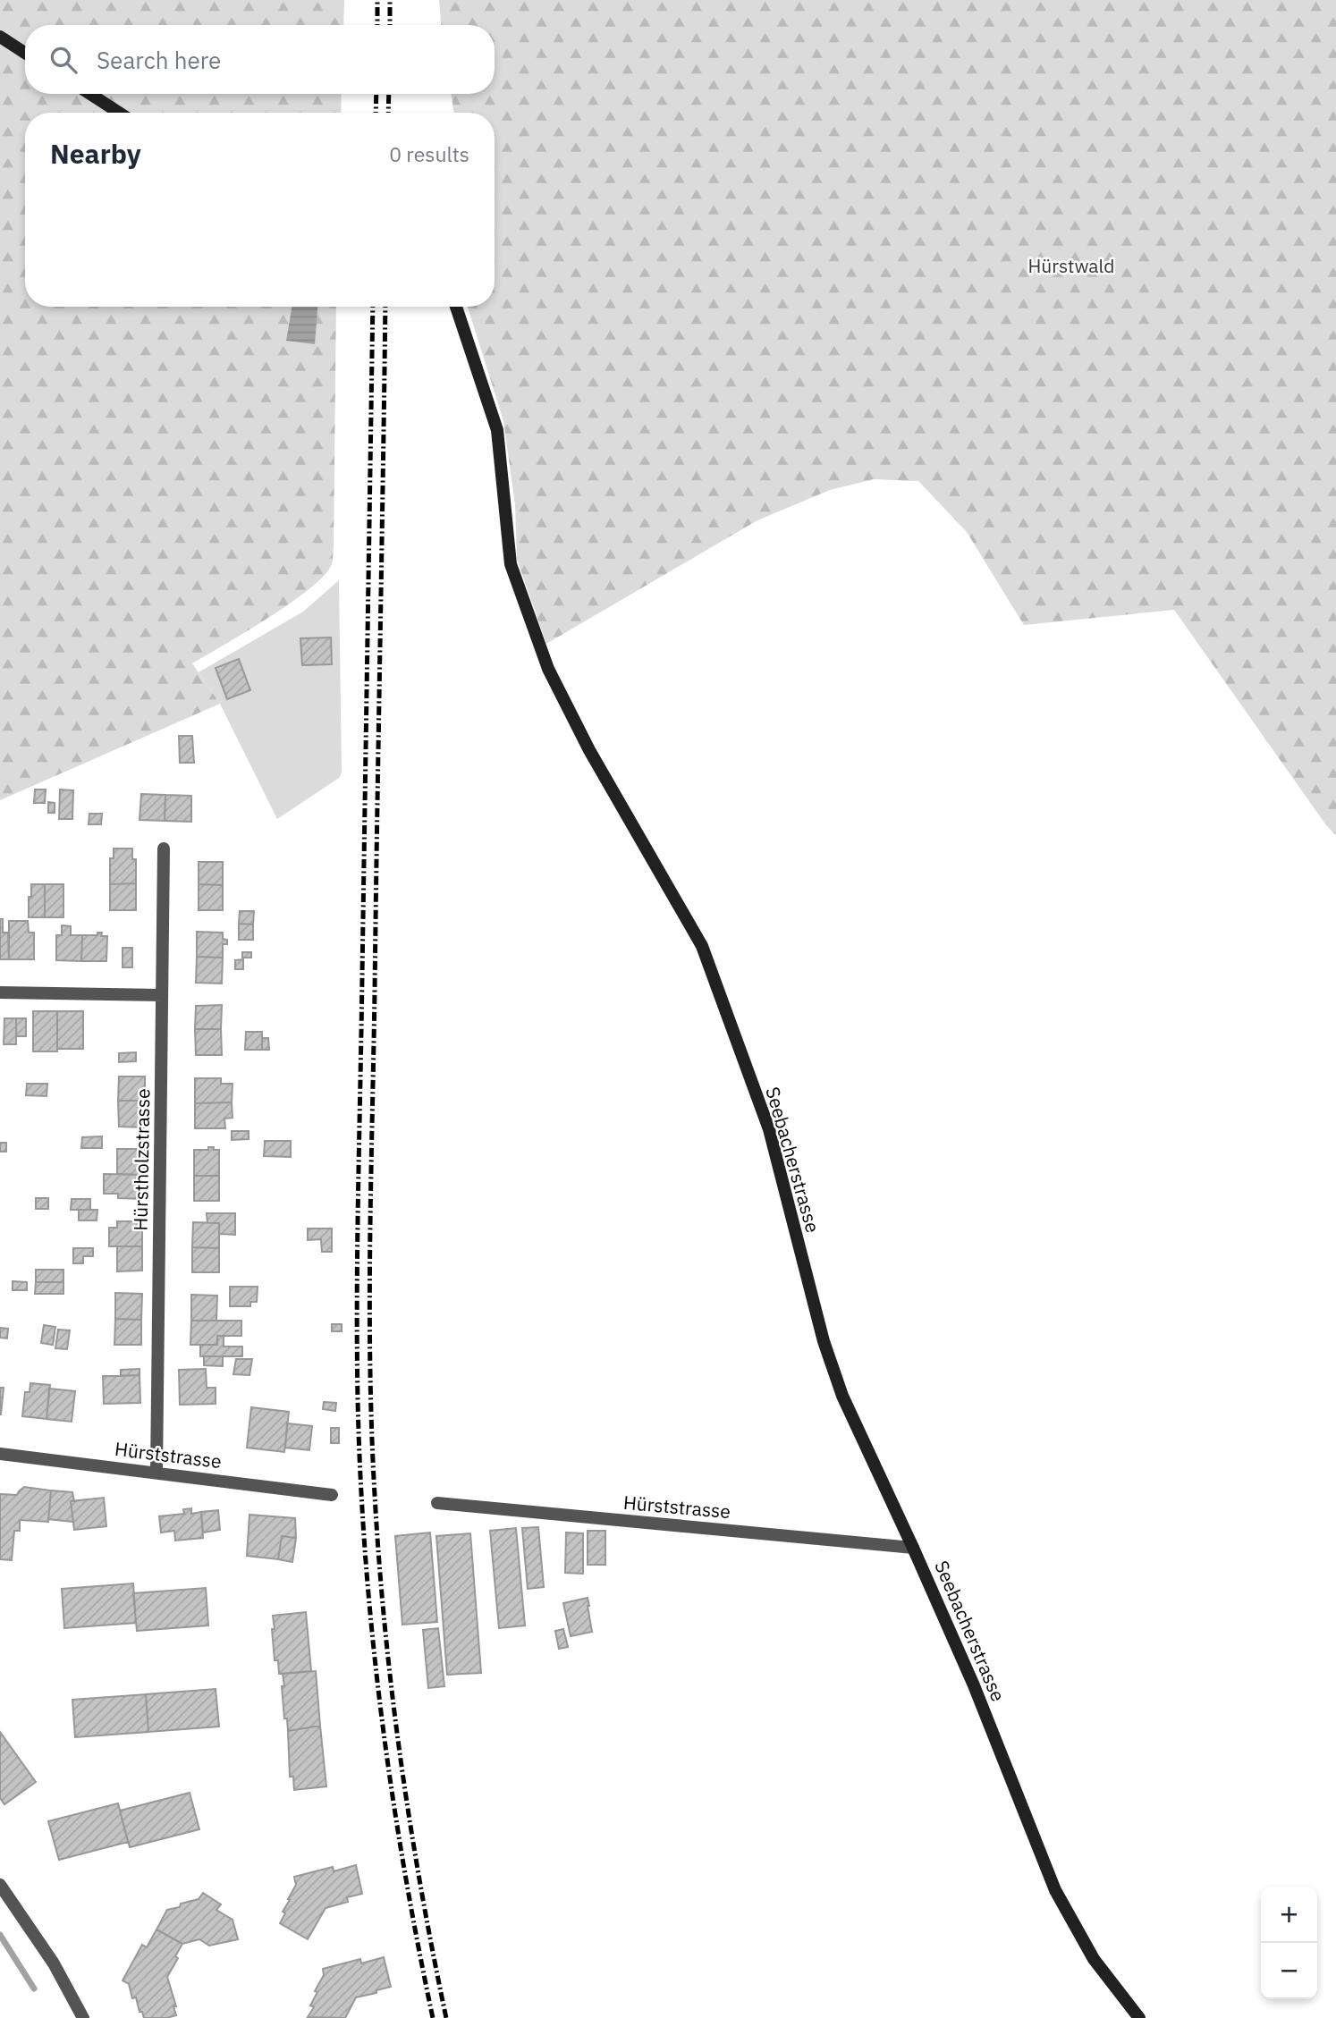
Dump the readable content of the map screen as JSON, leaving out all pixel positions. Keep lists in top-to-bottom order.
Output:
{
  "streets": {
    "street": ["Hürstholzstrasse", "Seebacherstrasse", "Hürststrasse"]
  },
  "crossings": [
    ["Hürstholzstrasse", "Hürststrasse"],
    ["Seebacherstrasse", "Hürststrasse"]
  ],
  "parks": ["Hürstwald"],
  "page": {
    "search": "Search here",
    "heading": ["Nearby", "0 results"],
    "map_buttons": ["+", "−"]
  }
}
